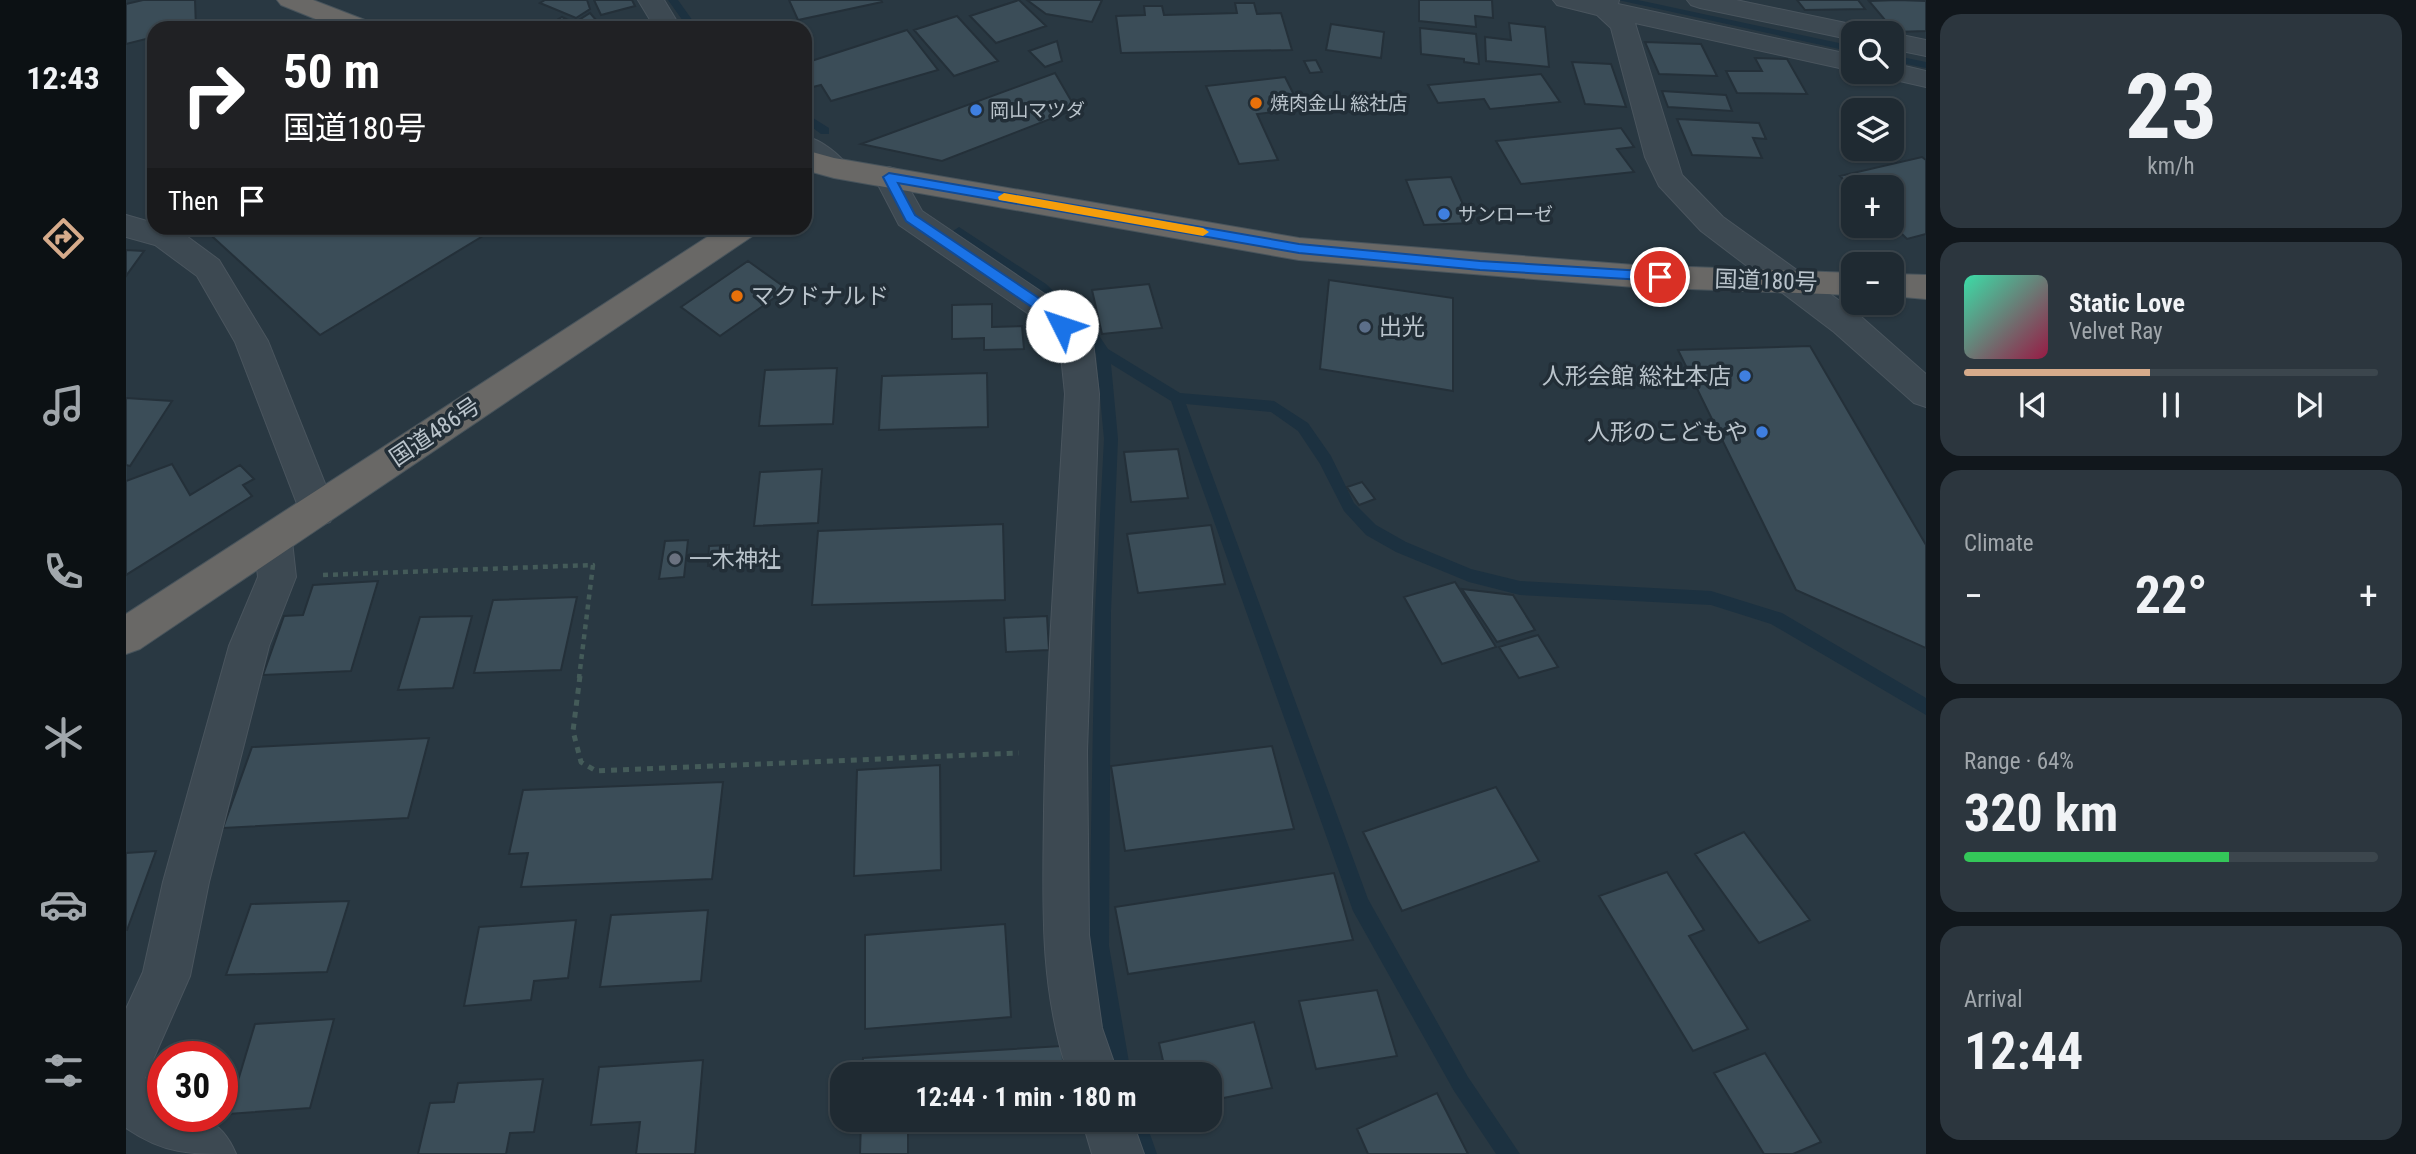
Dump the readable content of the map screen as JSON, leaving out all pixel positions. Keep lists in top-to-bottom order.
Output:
{
  "streets": {
    "highway": ["国道180号", "国道486号"]
  },
  "places": [
    "焼肉金山 総社店",
    "岡山マツダ",
    "サンローゼ",
    "マクドナルド",
    "出光",
    "人形会館 総社本店",
    "人形のこどもや",
    "一木神社"
  ],
  "page": {
    "tabs": "12:43",
    "tile": [
      ["23", "km/h"],
      "Climate",
      ["Range · 64%", "320 km"],
      ["Arrival", "12:44"]
    ],
    "map_buttons": ["+", "−"],
    "turn": ["50 m", "国道180号"],
    "then": "Then",
    "song": ["Static Love", "Velvet Ray"],
    "heat": ["−", "22°", "+"],
    "limit": "30",
    "trip": "12:44 · 1 min · 180 m"
  }
}
